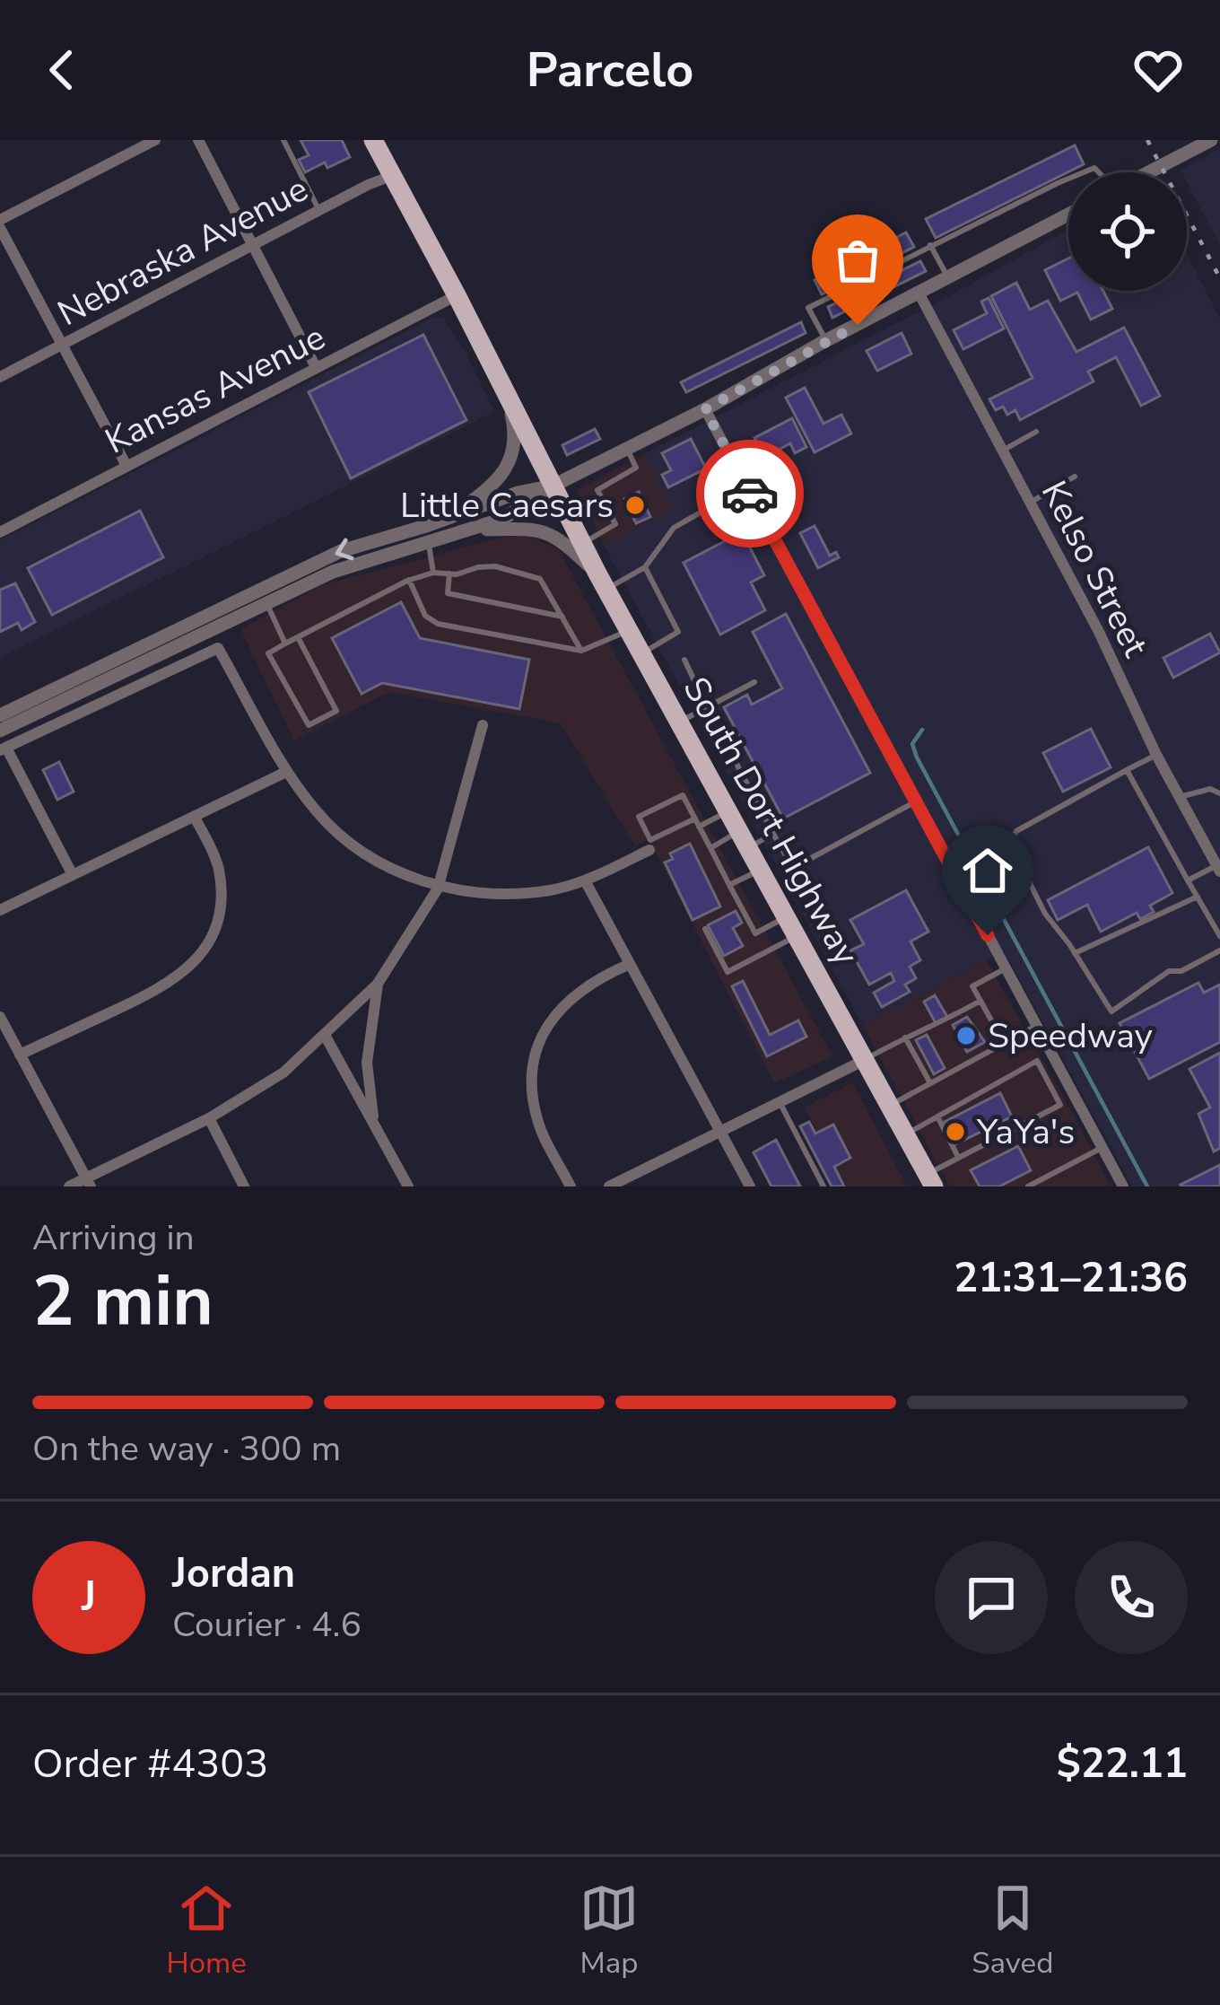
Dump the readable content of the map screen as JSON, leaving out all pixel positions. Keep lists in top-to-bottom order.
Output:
{
  "streets": {
    "main road": ["South Dort Highway"],
    "street": ["Nebraska Avenue", "Kansas Avenue", "Kelso Street"]
  },
  "crossings": [
    ["Nebraska Avenue", "South Dort Highway"],
    ["Kansas Avenue", "South Dort Highway"]
  ],
  "places": ["Little Caesars", "Speedway", "YaYa's"],
  "page": {
    "header": "Parcelo",
    "heading": ["2 min", "Arriving in", "21:31–21:36"],
    "panel": [
      "Jordan",
      "Courier · 4.6",
      "Order #4303",
      "$22.11"
    ],
    "bar": "On the way · 300 m",
    "round": "J",
    "tabs": ["Home", "Map", "Saved"]
  }
}
